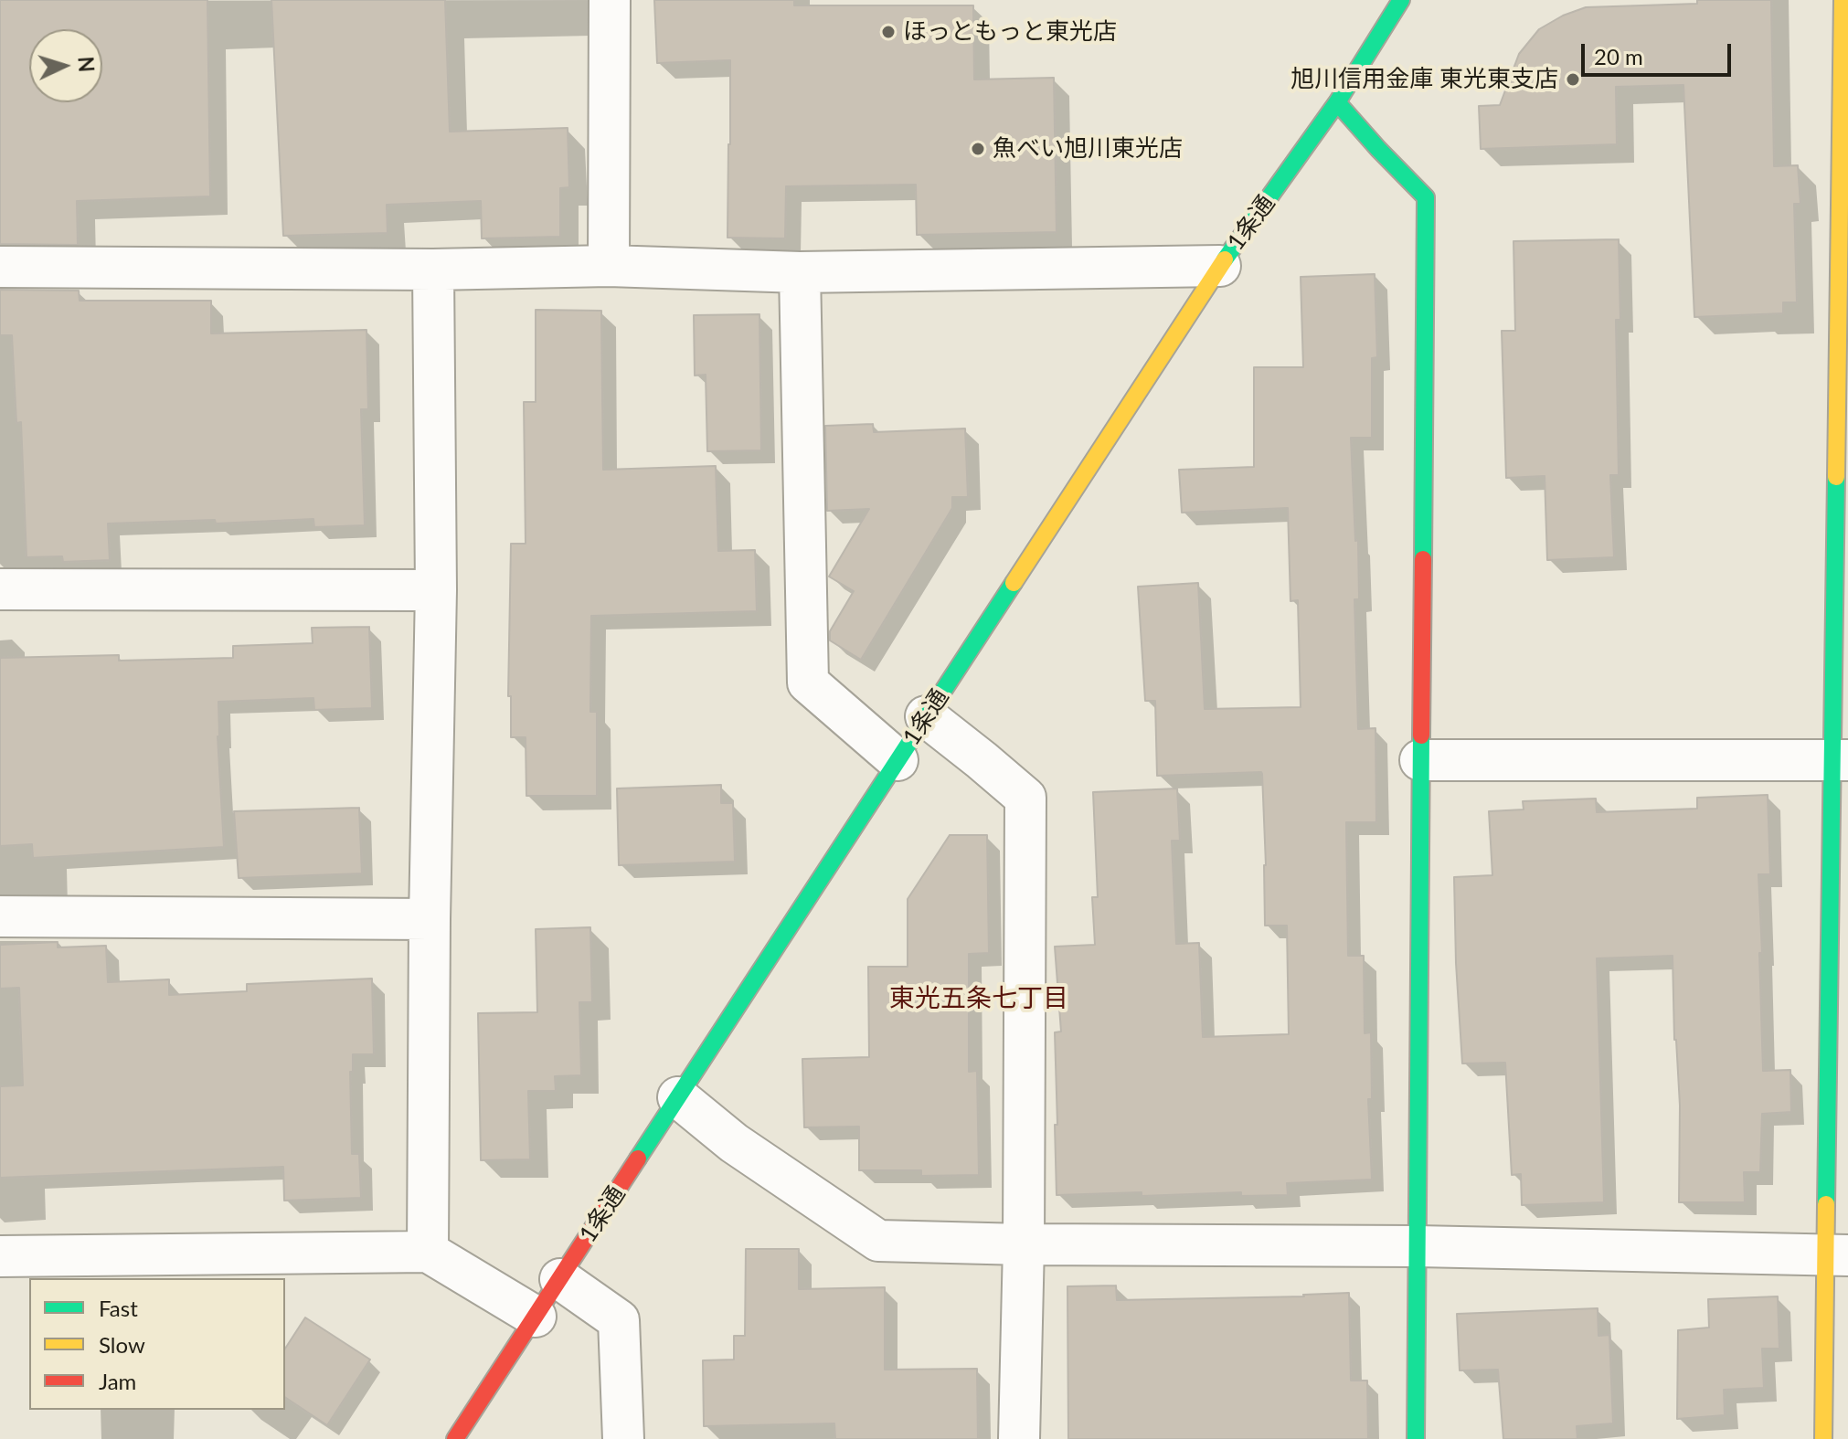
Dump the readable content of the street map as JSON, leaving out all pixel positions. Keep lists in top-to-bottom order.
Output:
{
  "streets": {
    "street": ["1条通"]
  },
  "districts": ["東光五条七丁目"],
  "places": ["ほっともっと東光店", "旭川信用金庫 東光東支店", "魚べい旭川東光店"],
  "legend": ["Fast", "Slow", "Jam"],
  "scale_bar": "20 m",
  "north": "right"
}
